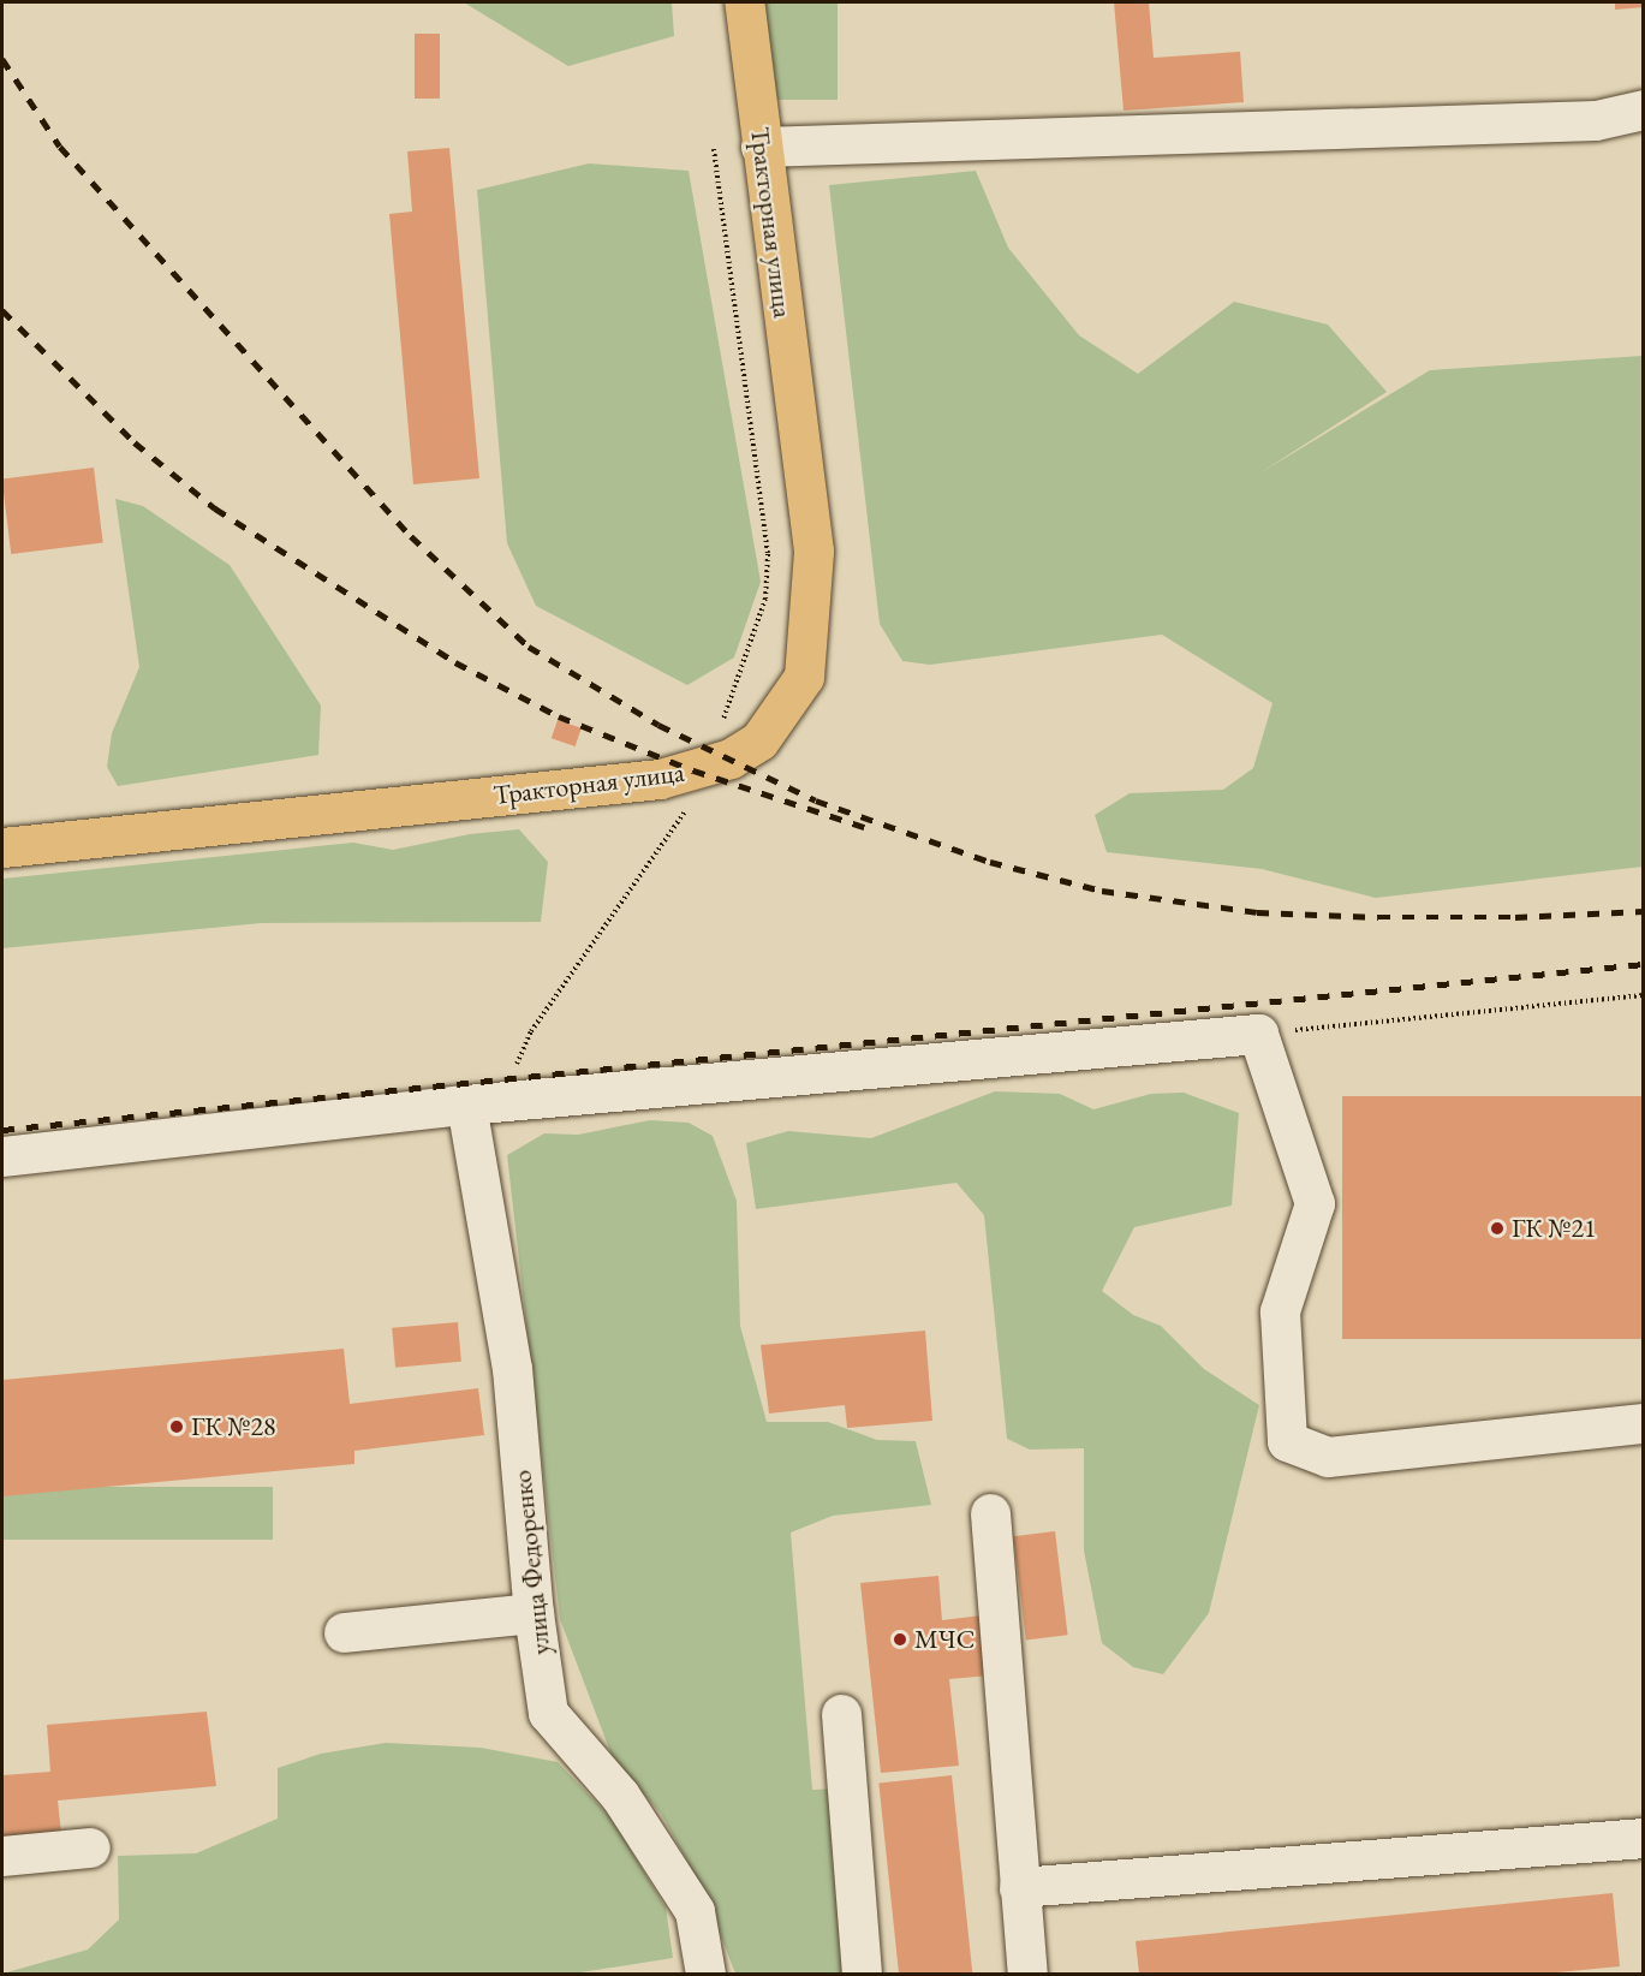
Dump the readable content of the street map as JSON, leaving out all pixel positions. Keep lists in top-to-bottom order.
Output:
{
  "streets": {
    "main road": ["Тракторная улица"],
    "street": ["улица Федоренко"]
  },
  "places": ["ГК №21", "ГК №28", "МЧС"]
}
